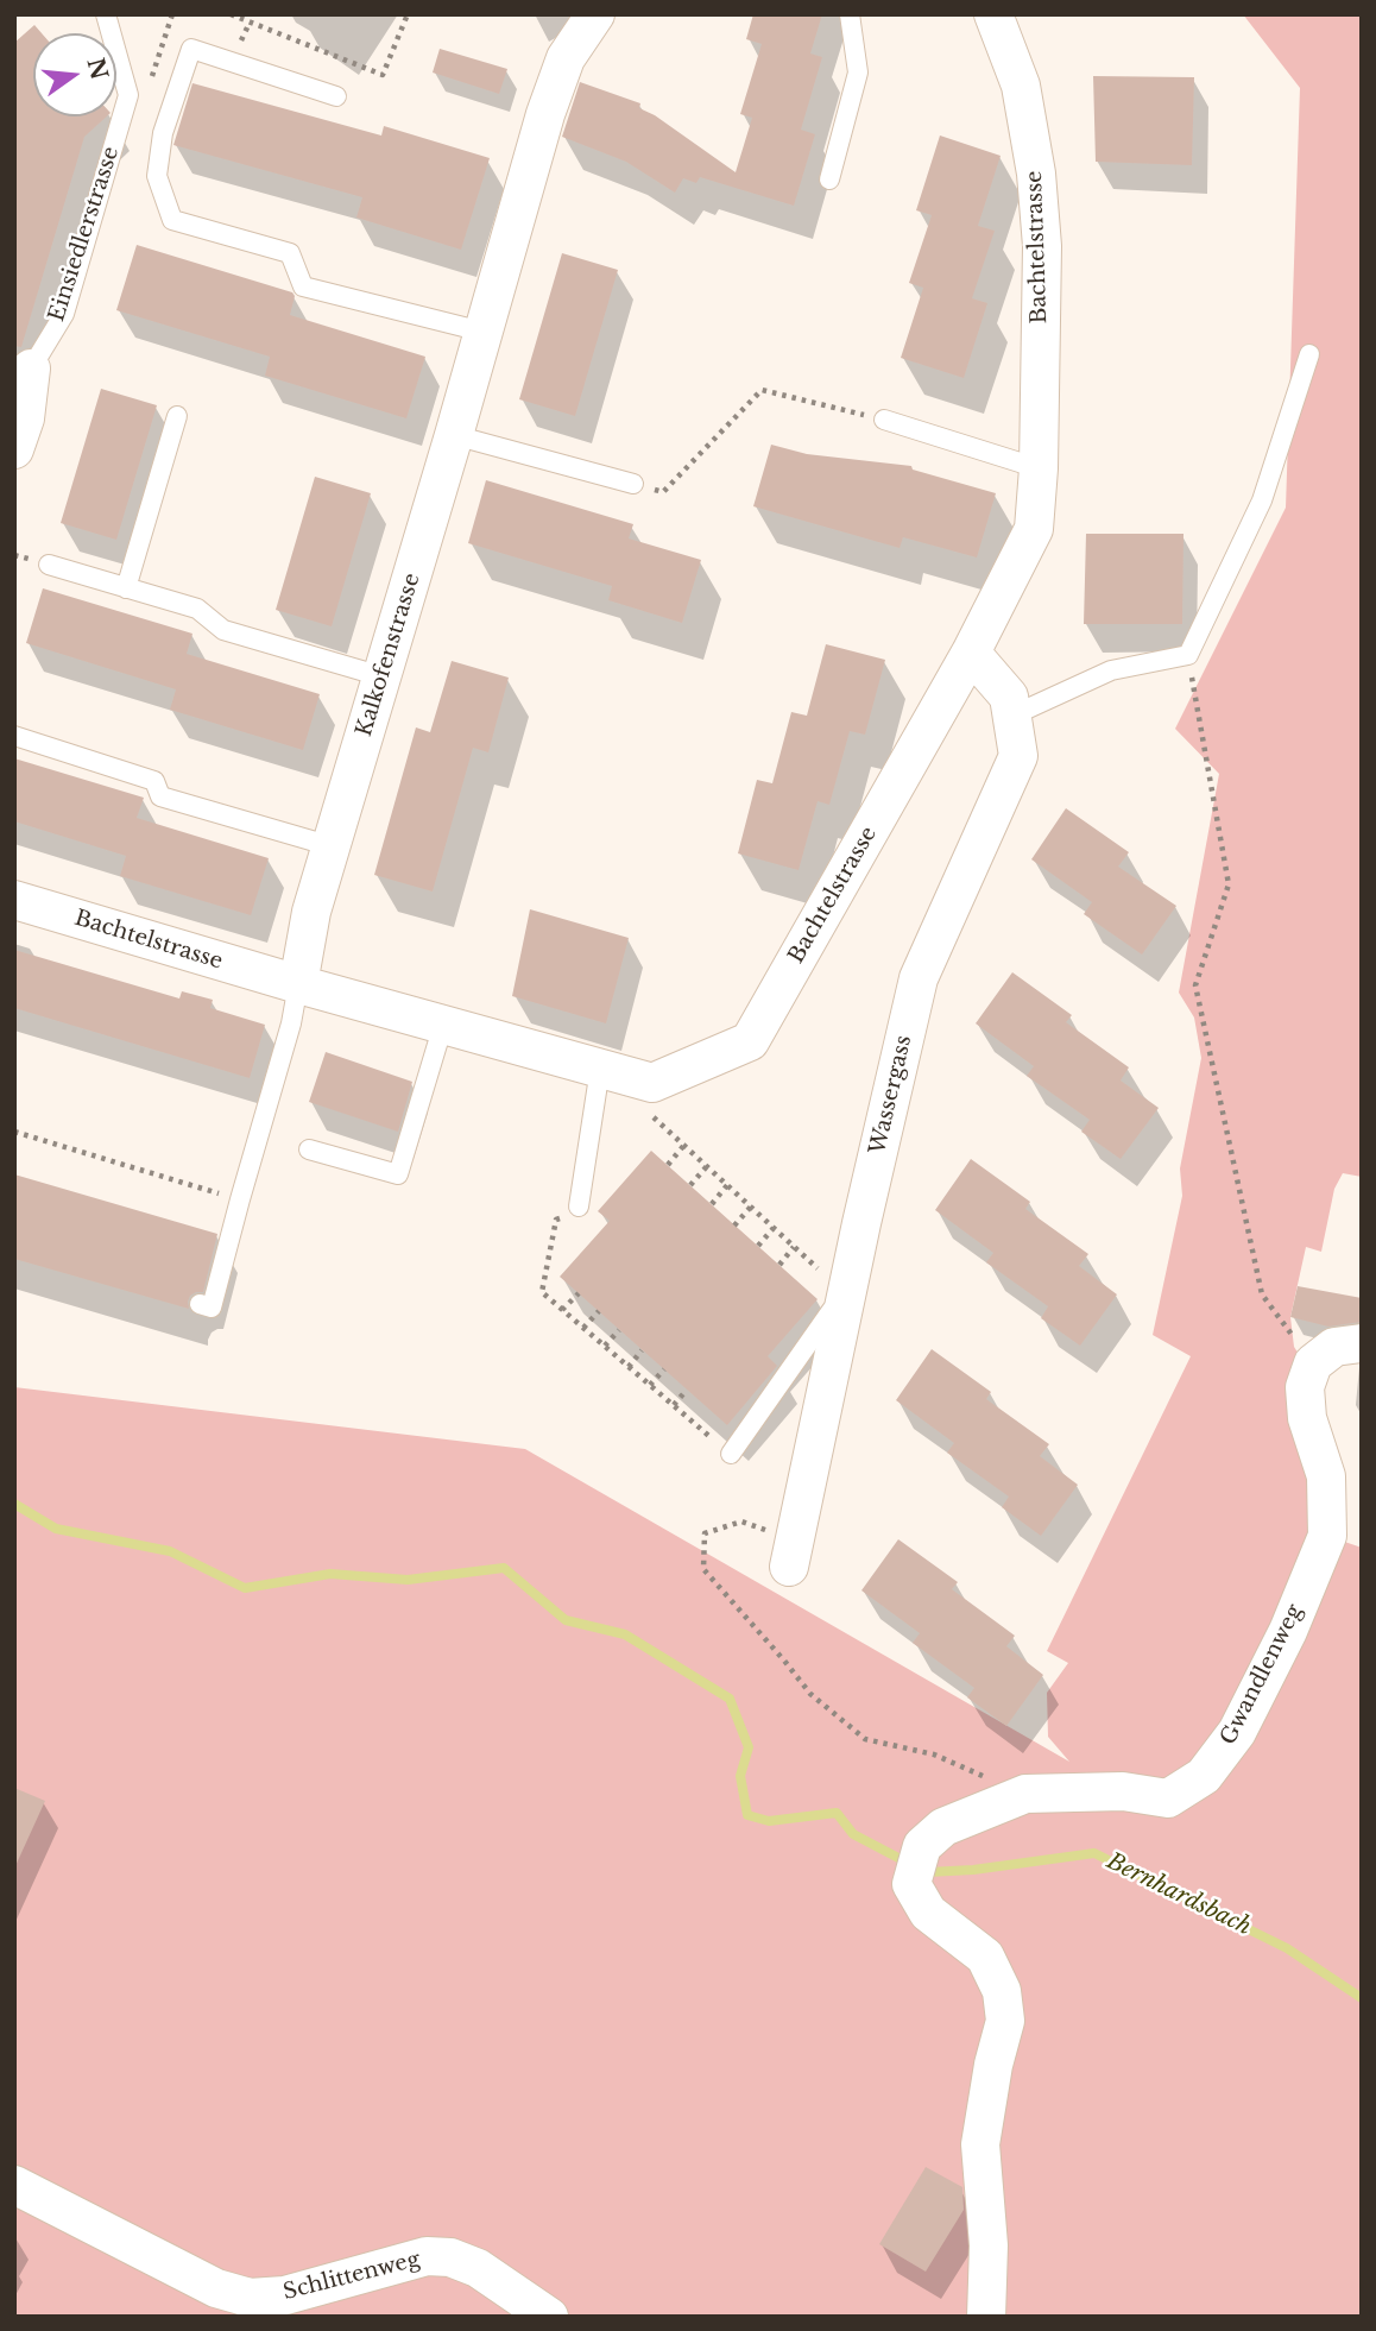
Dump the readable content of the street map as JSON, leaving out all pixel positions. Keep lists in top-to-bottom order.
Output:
{
  "streets": {
    "street": [
      "Einsiedlerstrasse",
      "Bachtelstrasse",
      "Kalkofenstrasse",
      "Wassergass",
      "Gwandlenweg",
      "Schlittenweg"
    ]
  },
  "crossings": [
    ["Bachtelstrasse", "Kalkofenstrasse"],
    ["Bachtelstrasse", "Wassergass"]
  ],
  "water": ["Bernhardsbach"],
  "north": "right"
}
